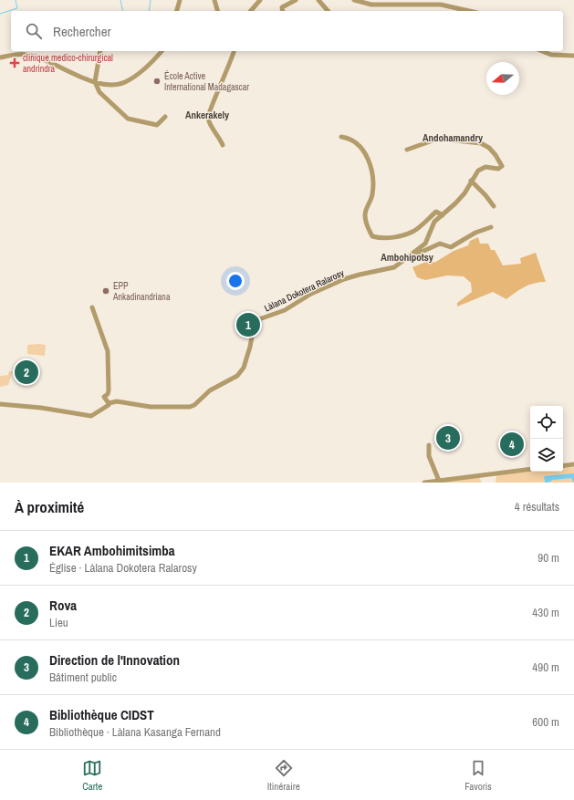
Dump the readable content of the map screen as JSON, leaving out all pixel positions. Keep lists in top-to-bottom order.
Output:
{
  "streets": {
    "street": ["Làlana Dokotera Ralarosy"]
  },
  "districts": ["Ankerakely", "Andohamandry", "Ambohipotsy"],
  "places": {
    "health": ["clinique medico-chirurgical andrindra"],
    "other": ["École Active International Madagascar", "EPP Ankadinandriana"]
  },
  "north": "left",
  "page": {
    "search": "Rechercher",
    "pins": [
      "1",
      "2",
      "3",
      "4"
    ],
    "heading": ["À proximité", "4 résultats"],
    "list": [
      {
        "mark": "1",
        "name": "EKAR Ambohimitsimba",
        "note": "Église · Làlana Dokotera Ralarosy",
        "value": "90 m"
      },
      {
        "mark": "2",
        "name": "Rova",
        "note": "Lieu",
        "value": "430 m"
      },
      {
        "mark": "3",
        "name": "Direction de l'Innovation",
        "note": "Bâtiment public",
        "value": "490 m"
      },
      {
        "mark": "4",
        "name": "Bibliothèque CIDST",
        "note": "Bibliothèque · Làlana Kasanga Fernand",
        "value": "600 m"
      }
    ],
    "nav": ["Carte", "Itinéraire", "Favoris"]
  }
}
